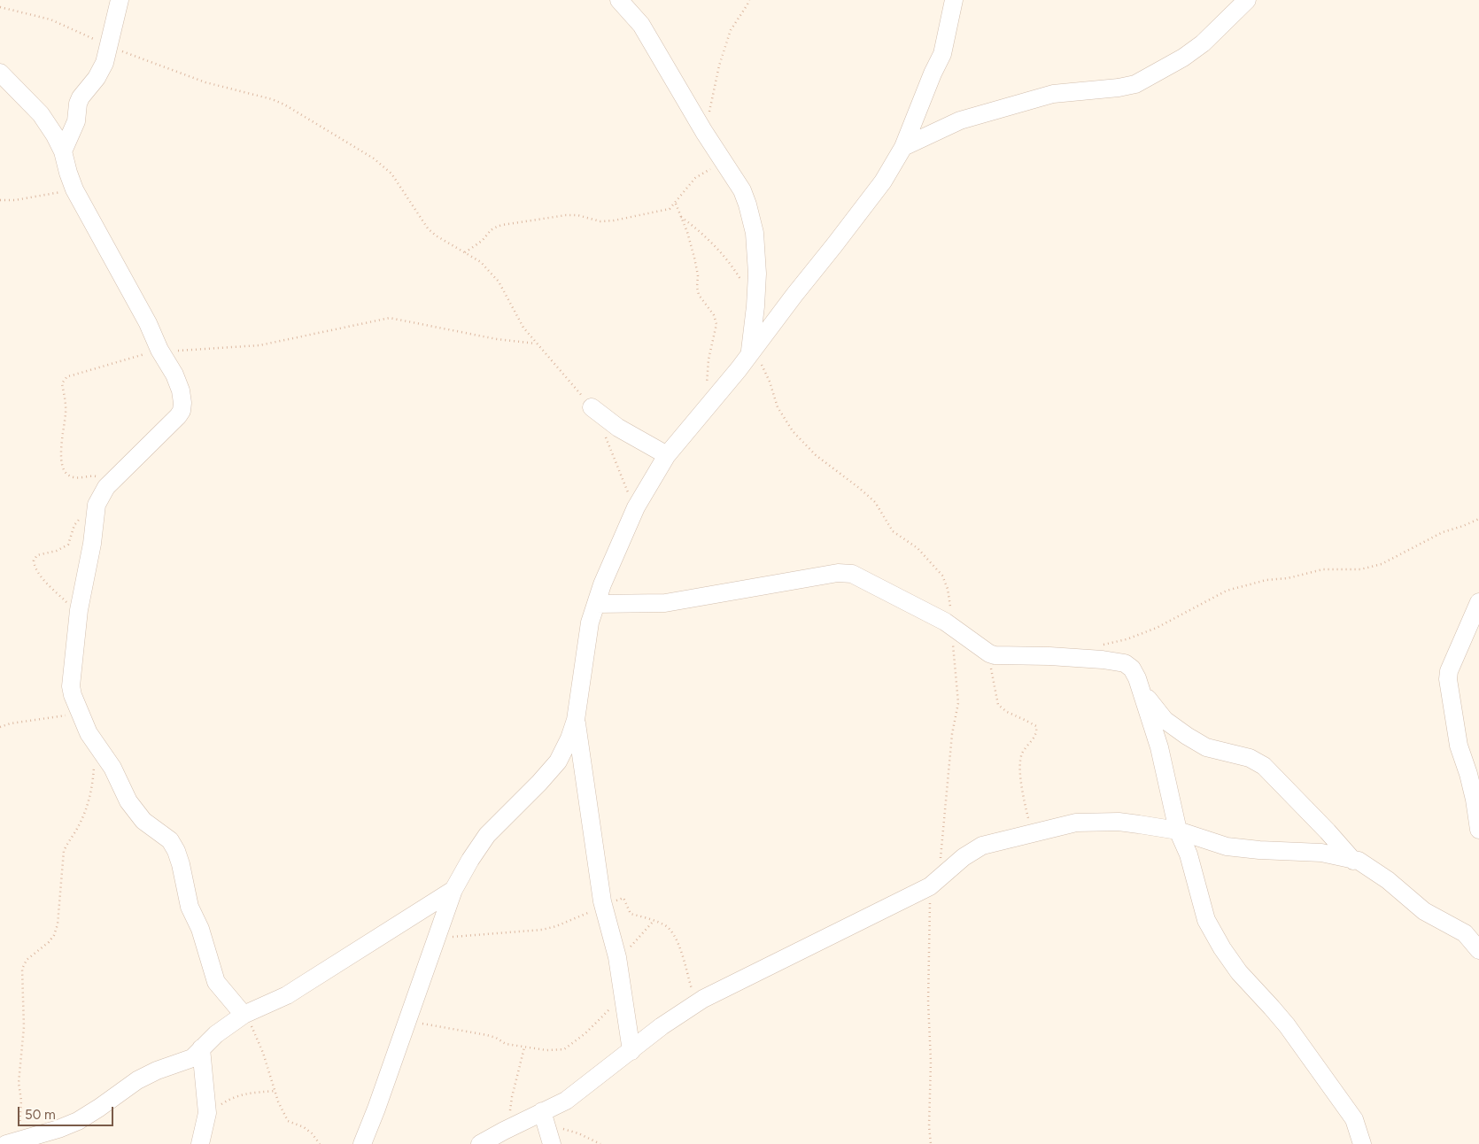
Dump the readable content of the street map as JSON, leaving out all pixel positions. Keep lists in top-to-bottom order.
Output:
{
  "scale_bar": "50 m"
}
